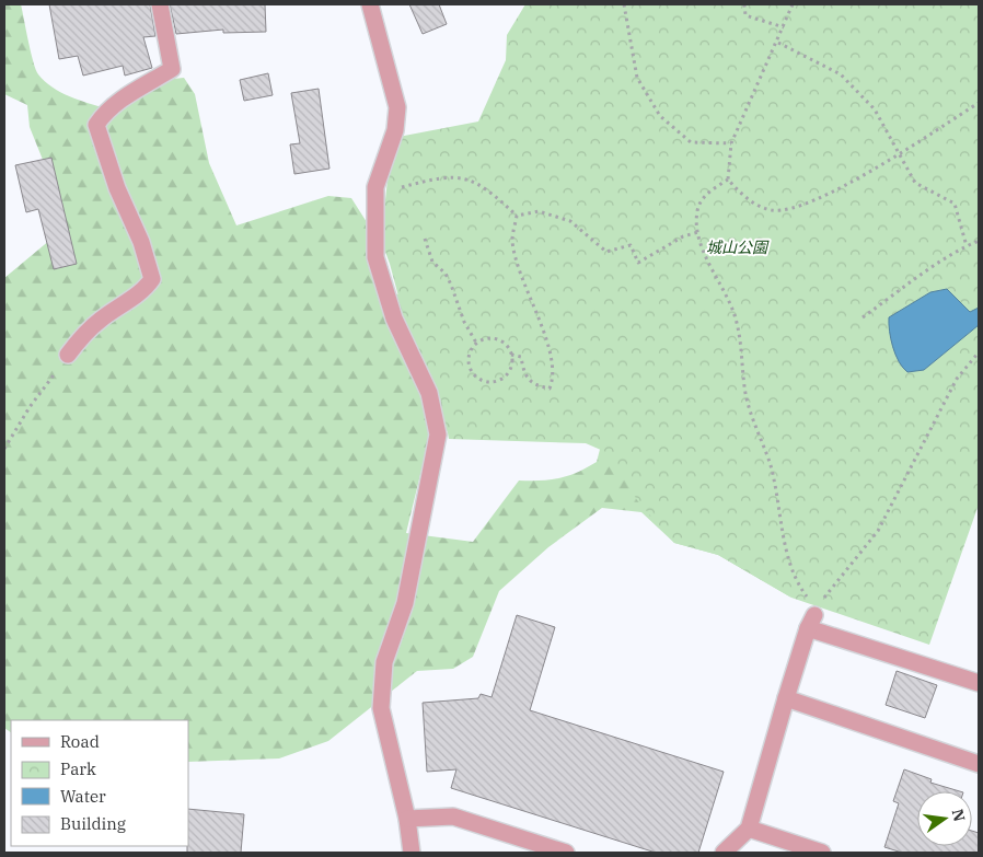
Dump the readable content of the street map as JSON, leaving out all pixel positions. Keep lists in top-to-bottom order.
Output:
{
  "parks": ["城山公園"],
  "legend": [
    "Road",
    "Park",
    "Water",
    "Building"
  ],
  "north": "right"
}
